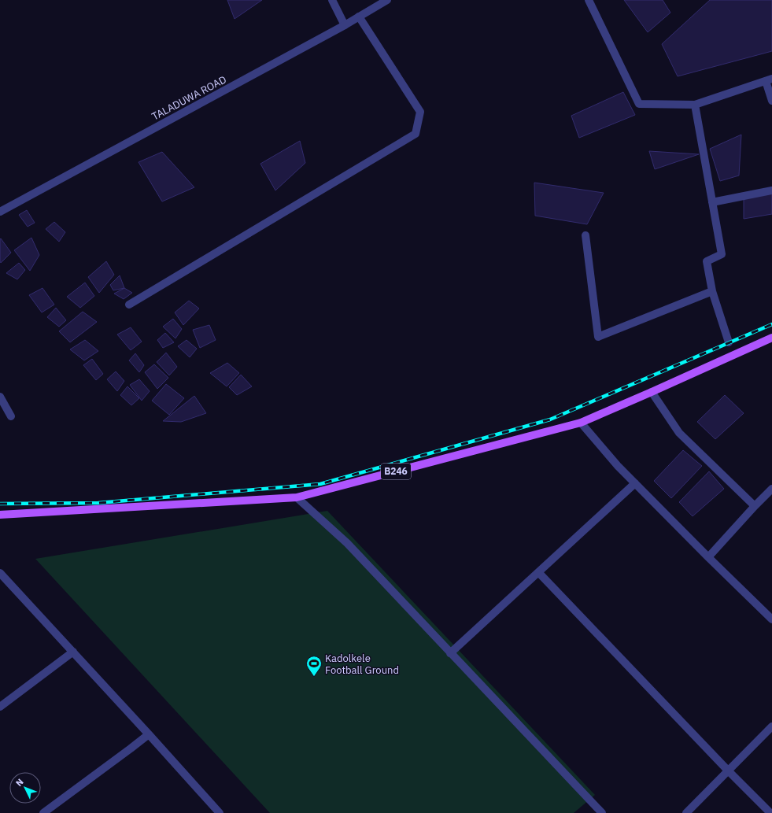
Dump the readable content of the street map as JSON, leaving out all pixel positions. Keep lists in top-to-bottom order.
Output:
{
  "streets": {
    "main road": ["B246"],
    "street": ["TALADUWA ROAD"]
  },
  "places": {
    "sports": ["Kadolkele Football Ground"]
  },
  "north": "top left"
}
